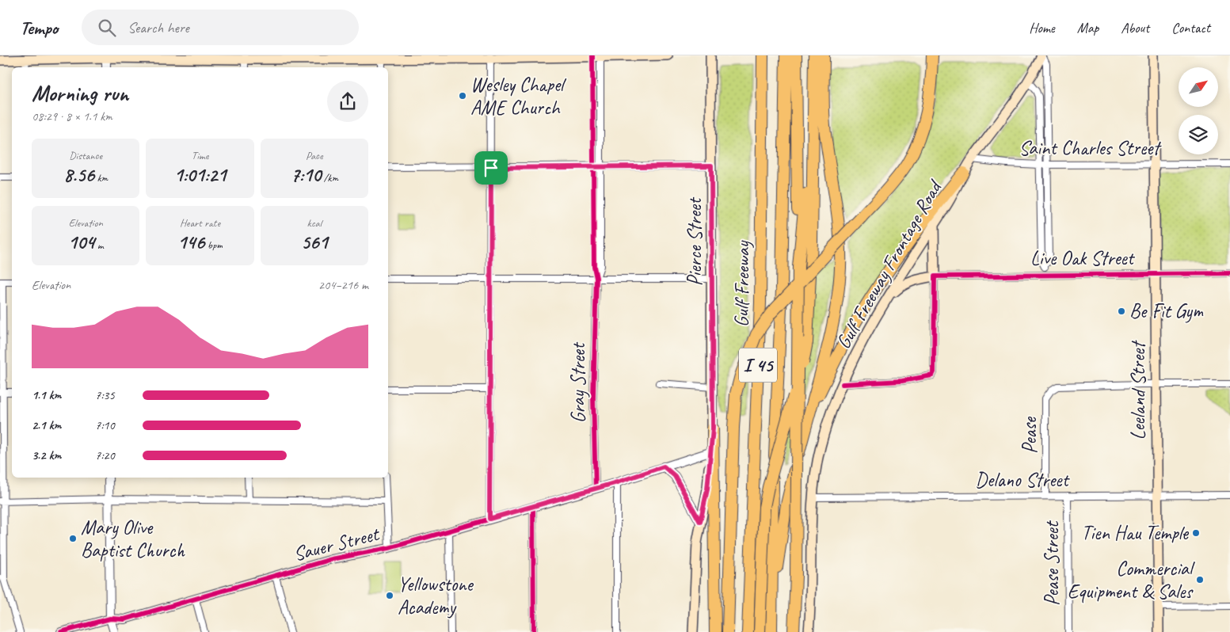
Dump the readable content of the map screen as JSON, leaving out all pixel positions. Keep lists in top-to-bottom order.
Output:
{
  "streets": {
    "highway": ["Gulf Freeway", "I 45"],
    "main road": ["Pierce Street", "Gulf Freeway Frontage Road", "Leeland Street"],
    "street": [
      "Saint Charles Street",
      "Live Oak Street",
      "Gray Street",
      "Pease",
      "Delano Street",
      "Sauer Street",
      "Pease Street"
    ]
  },
  "crossings": [
    ["Saint Charles Street", "Gulf Freeway Frontage Road"],
    ["Saint Charles Street", "Leeland Street"],
    ["Live Oak Street", "Leeland Street"],
    ["Gulf Freeway Frontage Road", "Delano Street"],
    ["Gray Street", "Sauer Street"],
    ["Leeland Street", "Pease"],
    ["Leeland Street", "Delano Street"],
    ["Pease", "Delano Street"],
    ["Delano Street", "Pease Street"]
  ],
  "places": [
    "Wesley Chapel AME Church",
    "Be Fit Gym",
    "Tien Hau Temple",
    "Mary Olive Baptist Church",
    "Commercial Equipment & Sales",
    "Yellowstone Academy"
  ],
  "north": "top right",
  "page": {
    "header": "Tempo",
    "search": "Search here",
    "nav": [
      "Home",
      "Map",
      "About",
      "Contact"
    ],
    "heading": ["Morning run", "08:29 · 8 × 1.1 km"],
    "stats": [
      ["Distance", "8.56 km"],
      ["Time", "1:01:21"],
      ["Pace", "7:10 /km"],
      ["Elevation", "104 m"],
      ["Heart rate", "146 bpm"],
      ["kcal", "561"]
    ],
    "chart": ["Elevation", "204–216 m"],
    "list": [
      {
        "name": "1.1 km",
        "note": "7:35"
      },
      {
        "name": "2.1 km",
        "note": "7:10"
      },
      {
        "name": "3.2 km",
        "note": "7:20"
      }
    ]
  }
}
